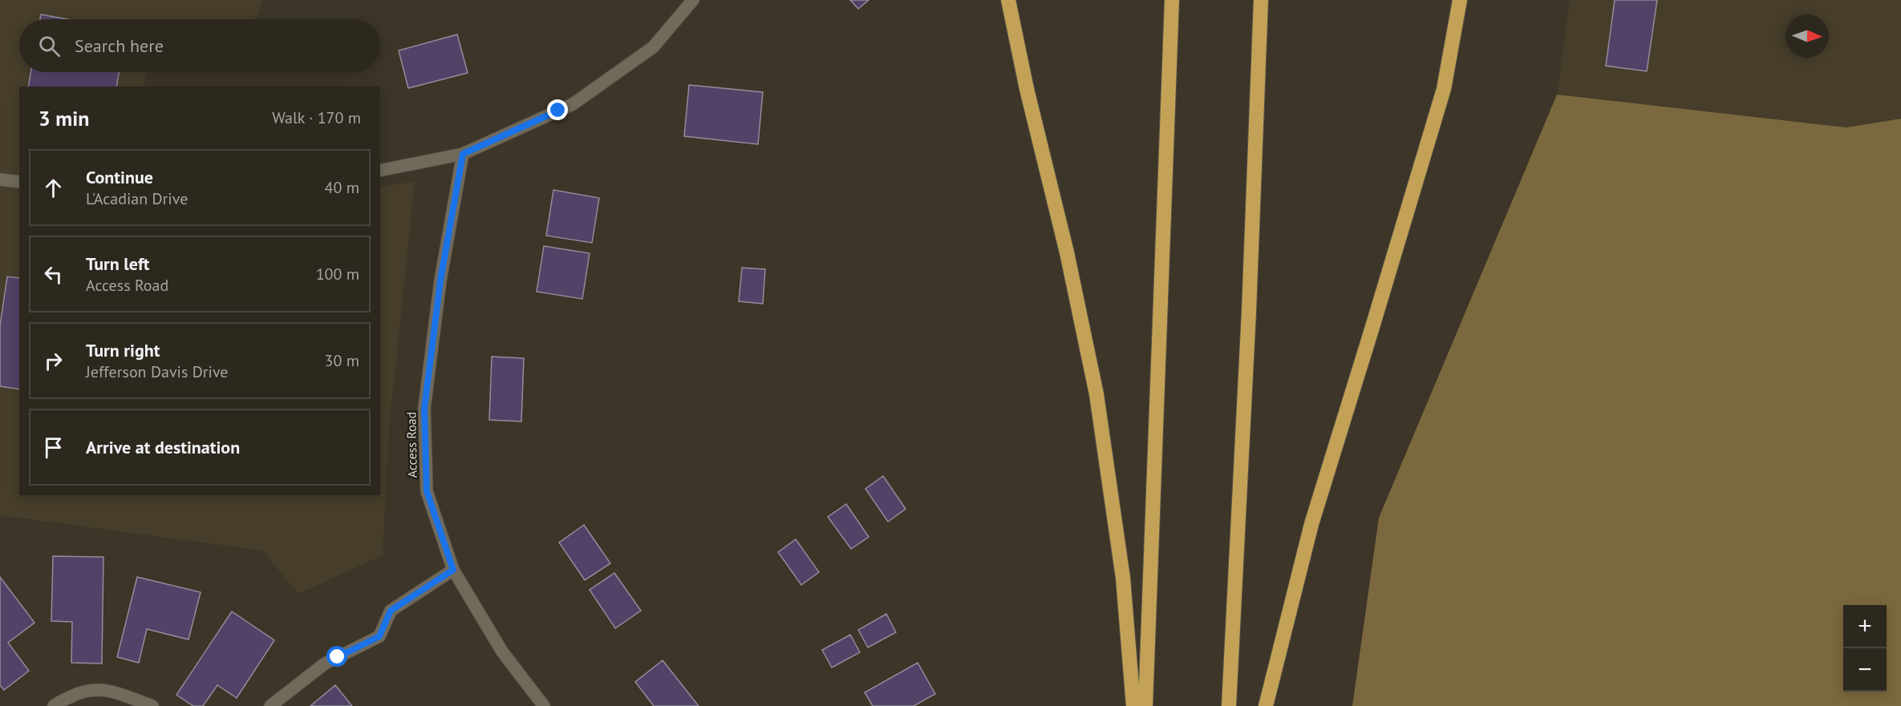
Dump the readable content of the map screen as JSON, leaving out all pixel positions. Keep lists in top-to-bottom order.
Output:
{
  "streets": {
    "street": ["Access Road"]
  },
  "north": "right",
  "page": {
    "search": "Search here",
    "heading": ["3 min", "Walk · 170 m"],
    "list": [
      ["Continue", "L'Acadian Drive", "40 m"],
      ["Turn left", "Access Road", "100 m"],
      ["Turn right", "Jefferson Davis Drive", "30 m"],
      "Arrive at destination"
    ],
    "map_buttons": ["+", "−"]
  }
}
